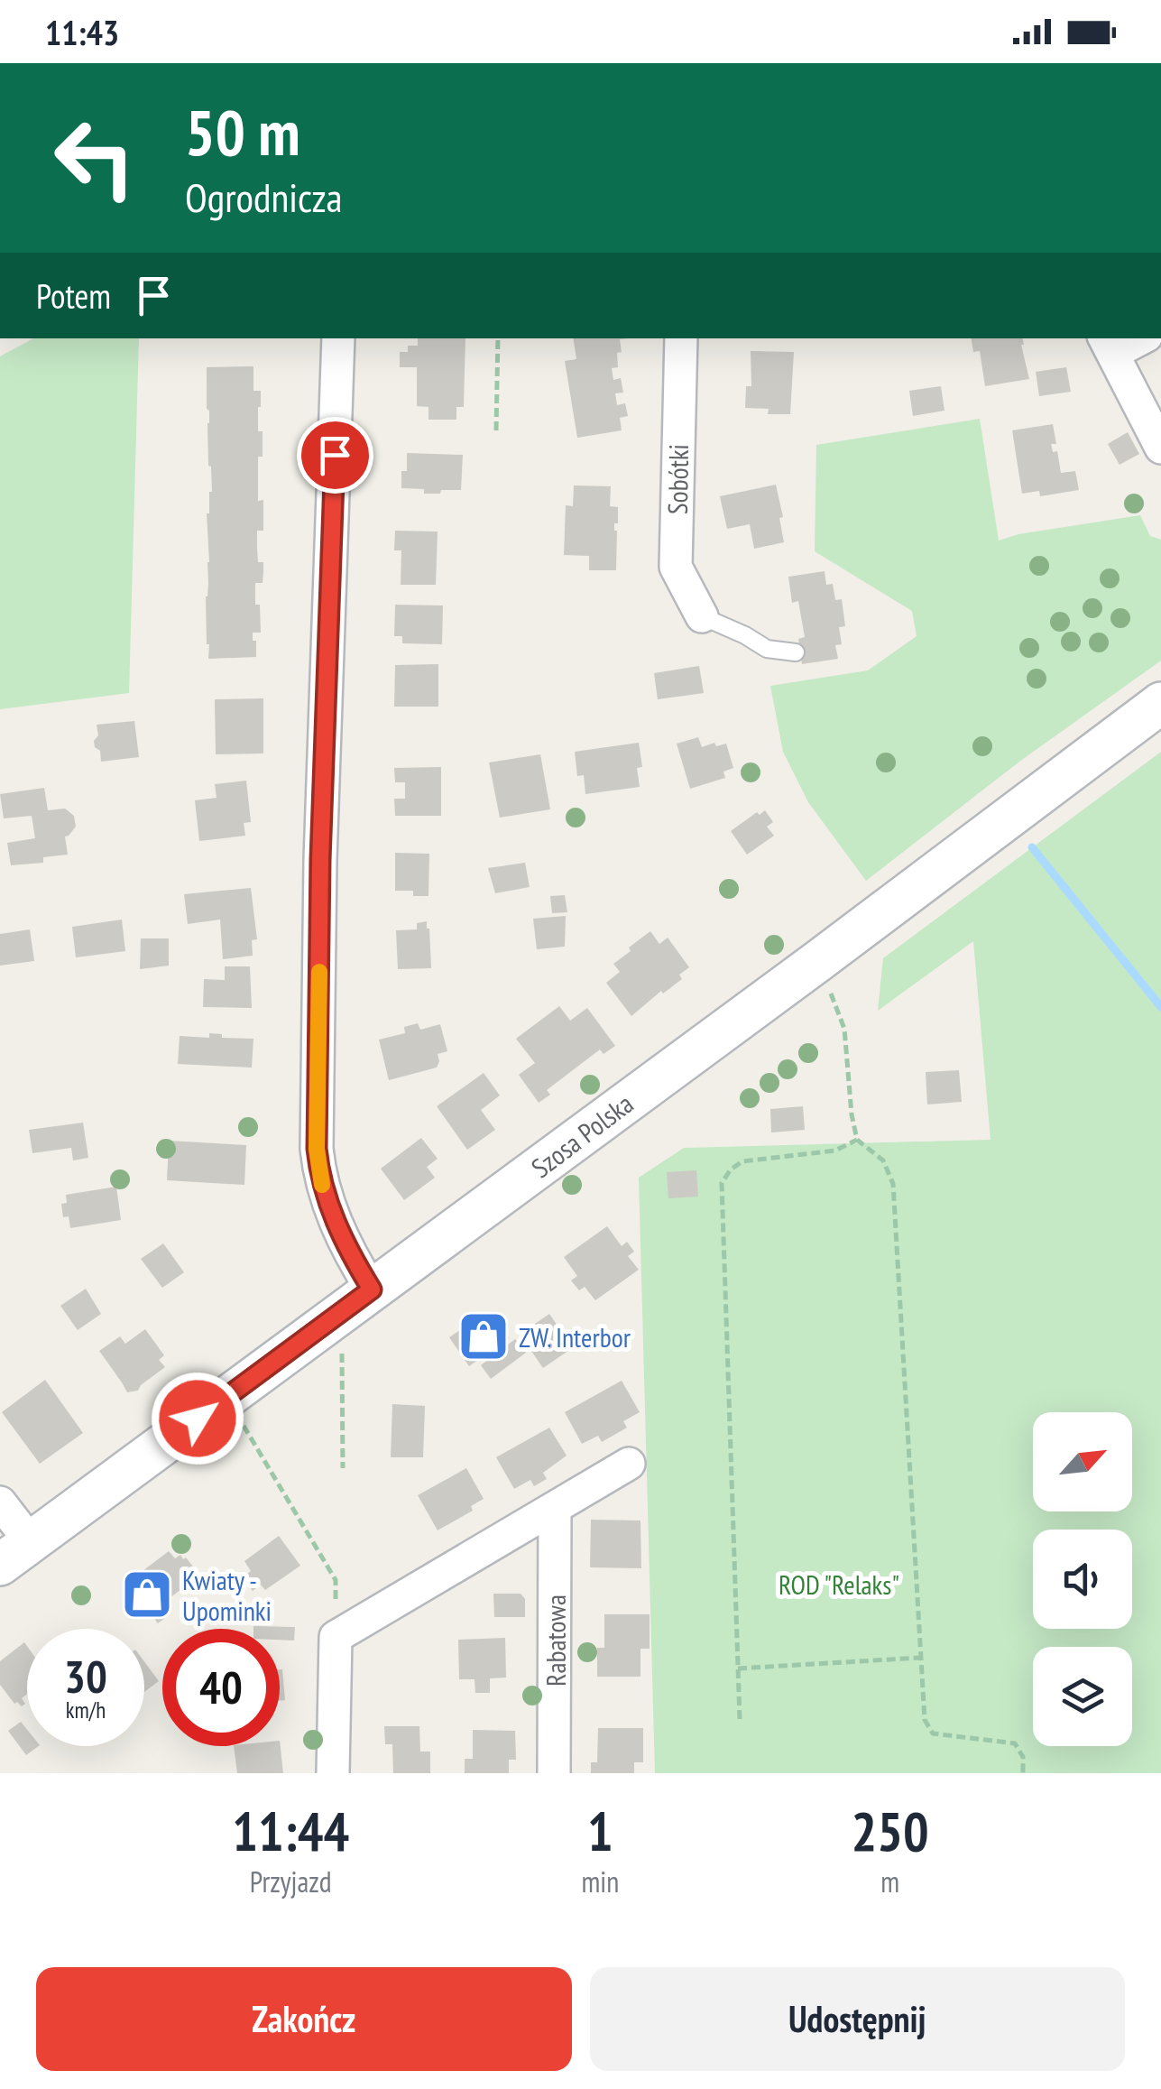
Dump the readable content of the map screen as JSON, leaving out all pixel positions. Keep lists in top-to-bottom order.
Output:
{
  "streets": {
    "street": ["Sobótki", "Szosa Polska", "Rabatowa"]
  },
  "parks": ["ROD \"Relaks\""],
  "places": {
    "shop": ["ZW. Interbor", "Kwiaty - Upominki"]
  },
  "north": "top right",
  "page": {
    "status": "11:43",
    "turn": ["50 m", "Ogrodnicza"],
    "then": "Potem",
    "speed": "30 km/h",
    "limit": "40",
    "eta": [
      "11:44",
      "Przyjazd",
      "1",
      "min",
      "250",
      "m"
    ],
    "buttons": ["Zakończ", "Udostępnij"]
  }
}
